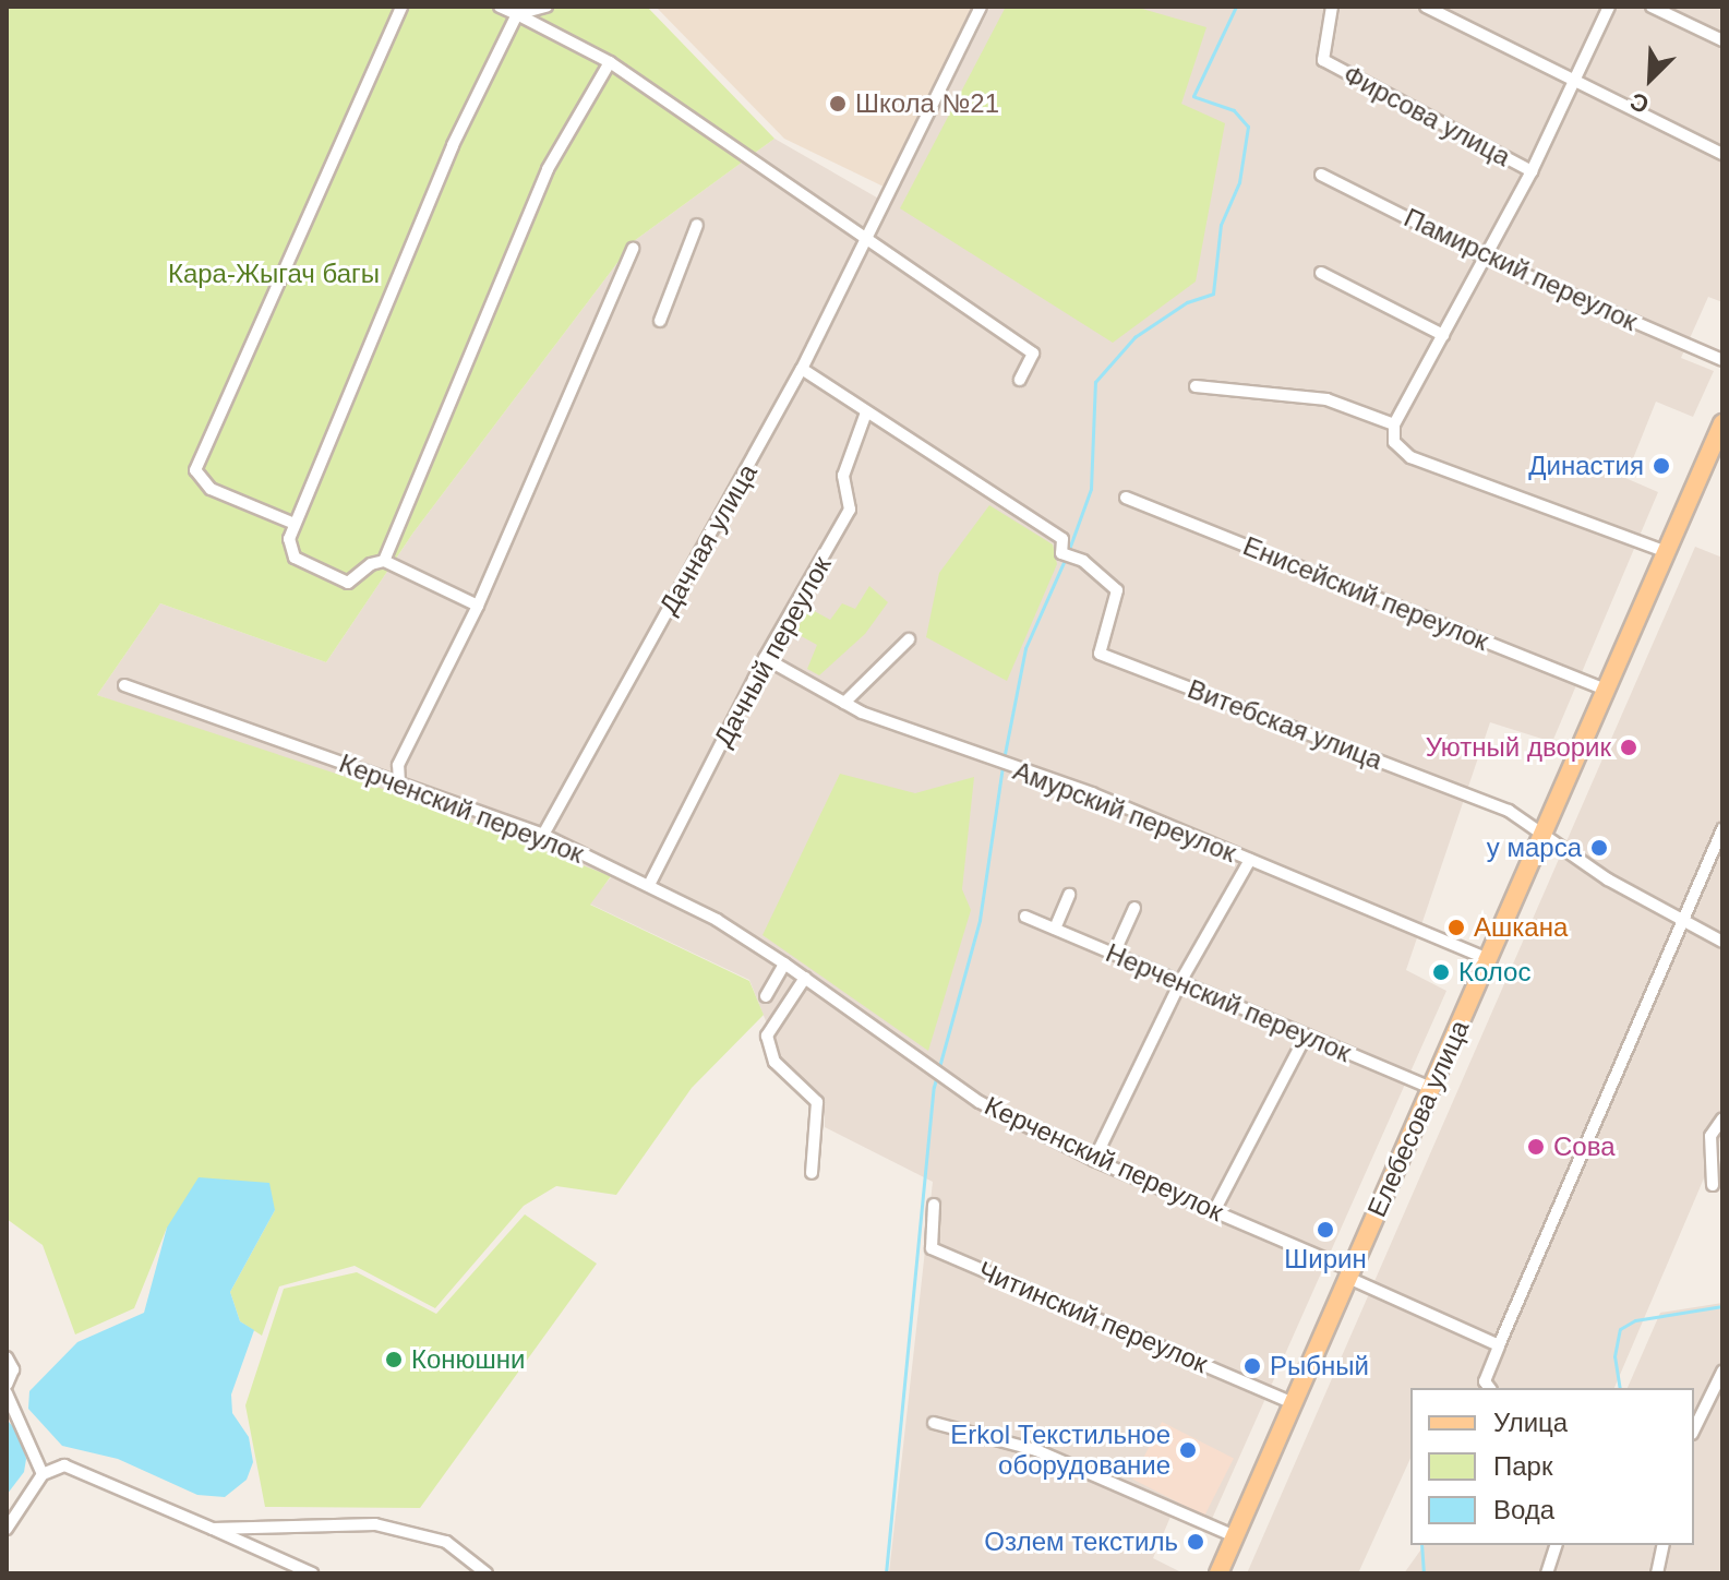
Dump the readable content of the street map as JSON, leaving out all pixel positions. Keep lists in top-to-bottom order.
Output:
{
  "streets": {
    "main road": ["Елебесова улица"],
    "street": [
      "Фирсова улица",
      "Памирский переулок",
      "Дачная улица",
      "Енисейский переулок",
      "Дачный переулок",
      "Витебская улица",
      "Керченский переулок",
      "Амурский переулок",
      "Нерченский переулок",
      "Читинский переулок"
    ]
  },
  "crossings": [
    ["Фирсова улица", "Памирский переулок"],
    ["Фирсова улица", "Елебесова улица"],
    ["Дачная улица", "Керченский переулок"],
    ["Енисейский переулок", "Елебесова улица"],
    ["Дачный переулок", "Витебская улица"],
    ["Дачный переулок", "Керченский переулок"],
    ["Дачный переулок", "Амурский переулок"],
    ["Витебская улица", "Елебесова улица"],
    ["Керченский переулок", "Елебесова улица"],
    ["Амурский переулок", "Елебесова улица"],
    ["Нерченский переулок", "Елебесова улица"],
    ["Елебесова улица", "Читинский переулок"]
  ],
  "parks": ["Кара-Жыгач багы"],
  "places": [
    "Школа №21",
    "Династия",
    "Уютный дворик",
    "у марса",
    "Ашкана",
    "Колос",
    "Сова",
    "Ширин",
    "Конюшни",
    "Рыбный",
    "Erkol Текстильное оборудование",
    "Озлем текстиль"
  ],
  "legend": ["Улица", "Парк", "Вода"],
  "north": "bottom left"
}
